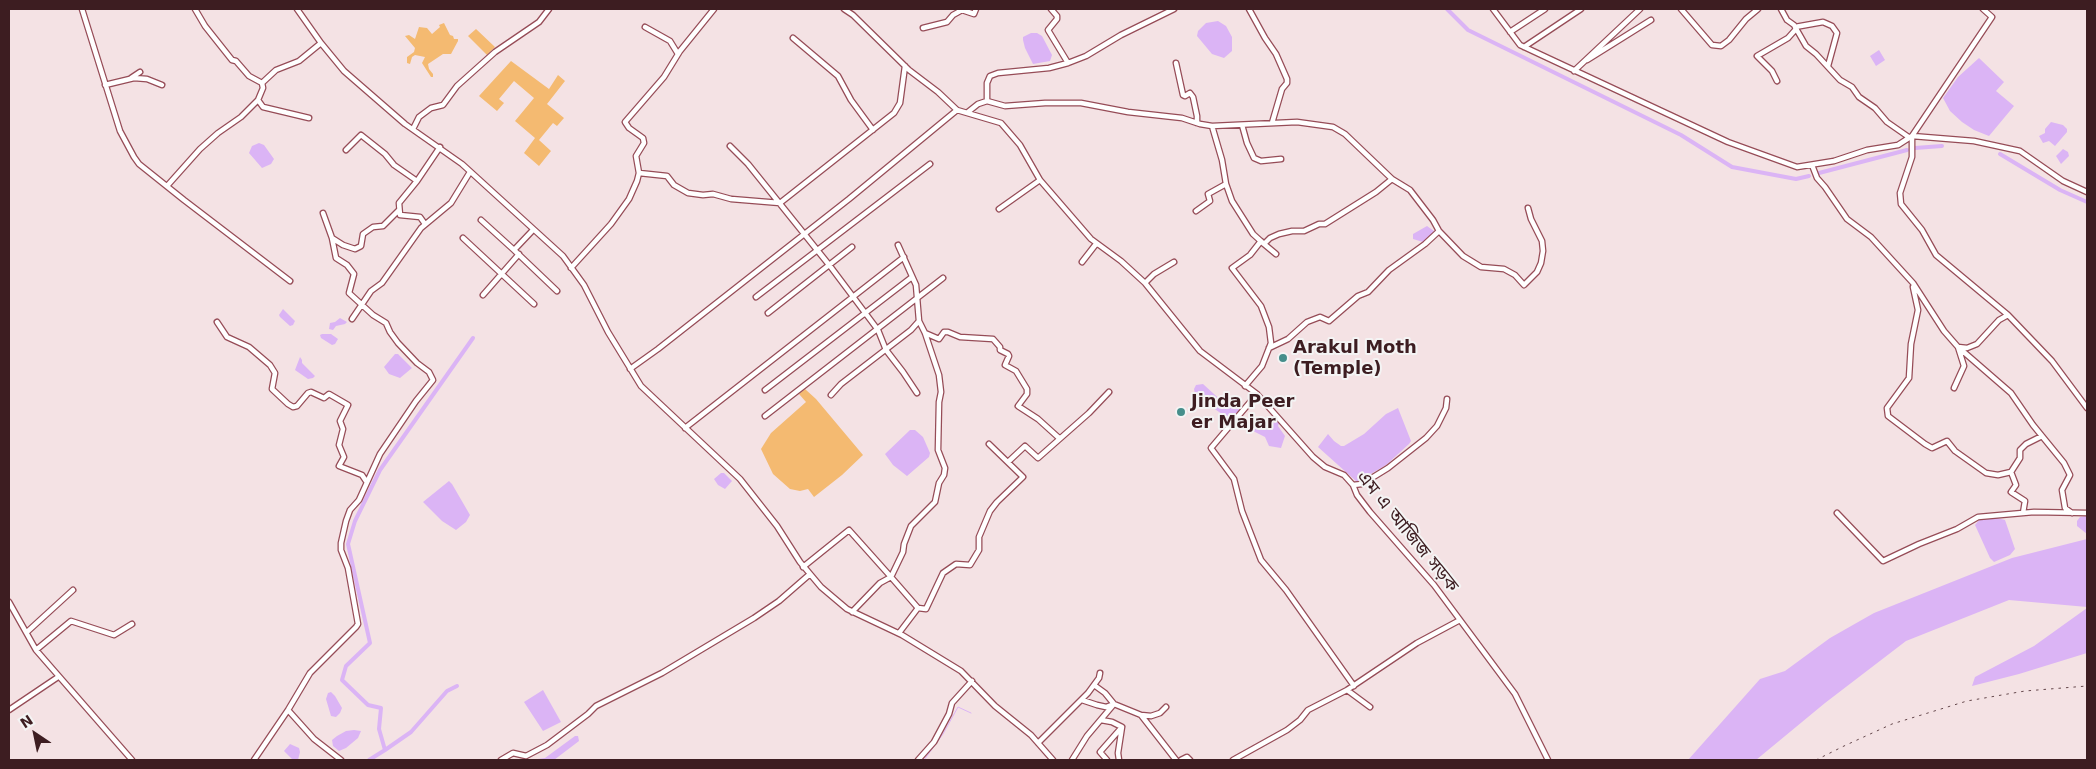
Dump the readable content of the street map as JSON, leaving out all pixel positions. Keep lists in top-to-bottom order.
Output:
{
  "streets": {
    "street": ["এম এ আজিজ সড়ক"]
  },
  "places": ["Arakul Moth (Temple)", "Jinda Peer er Majar"],
  "north": "top left"
}
